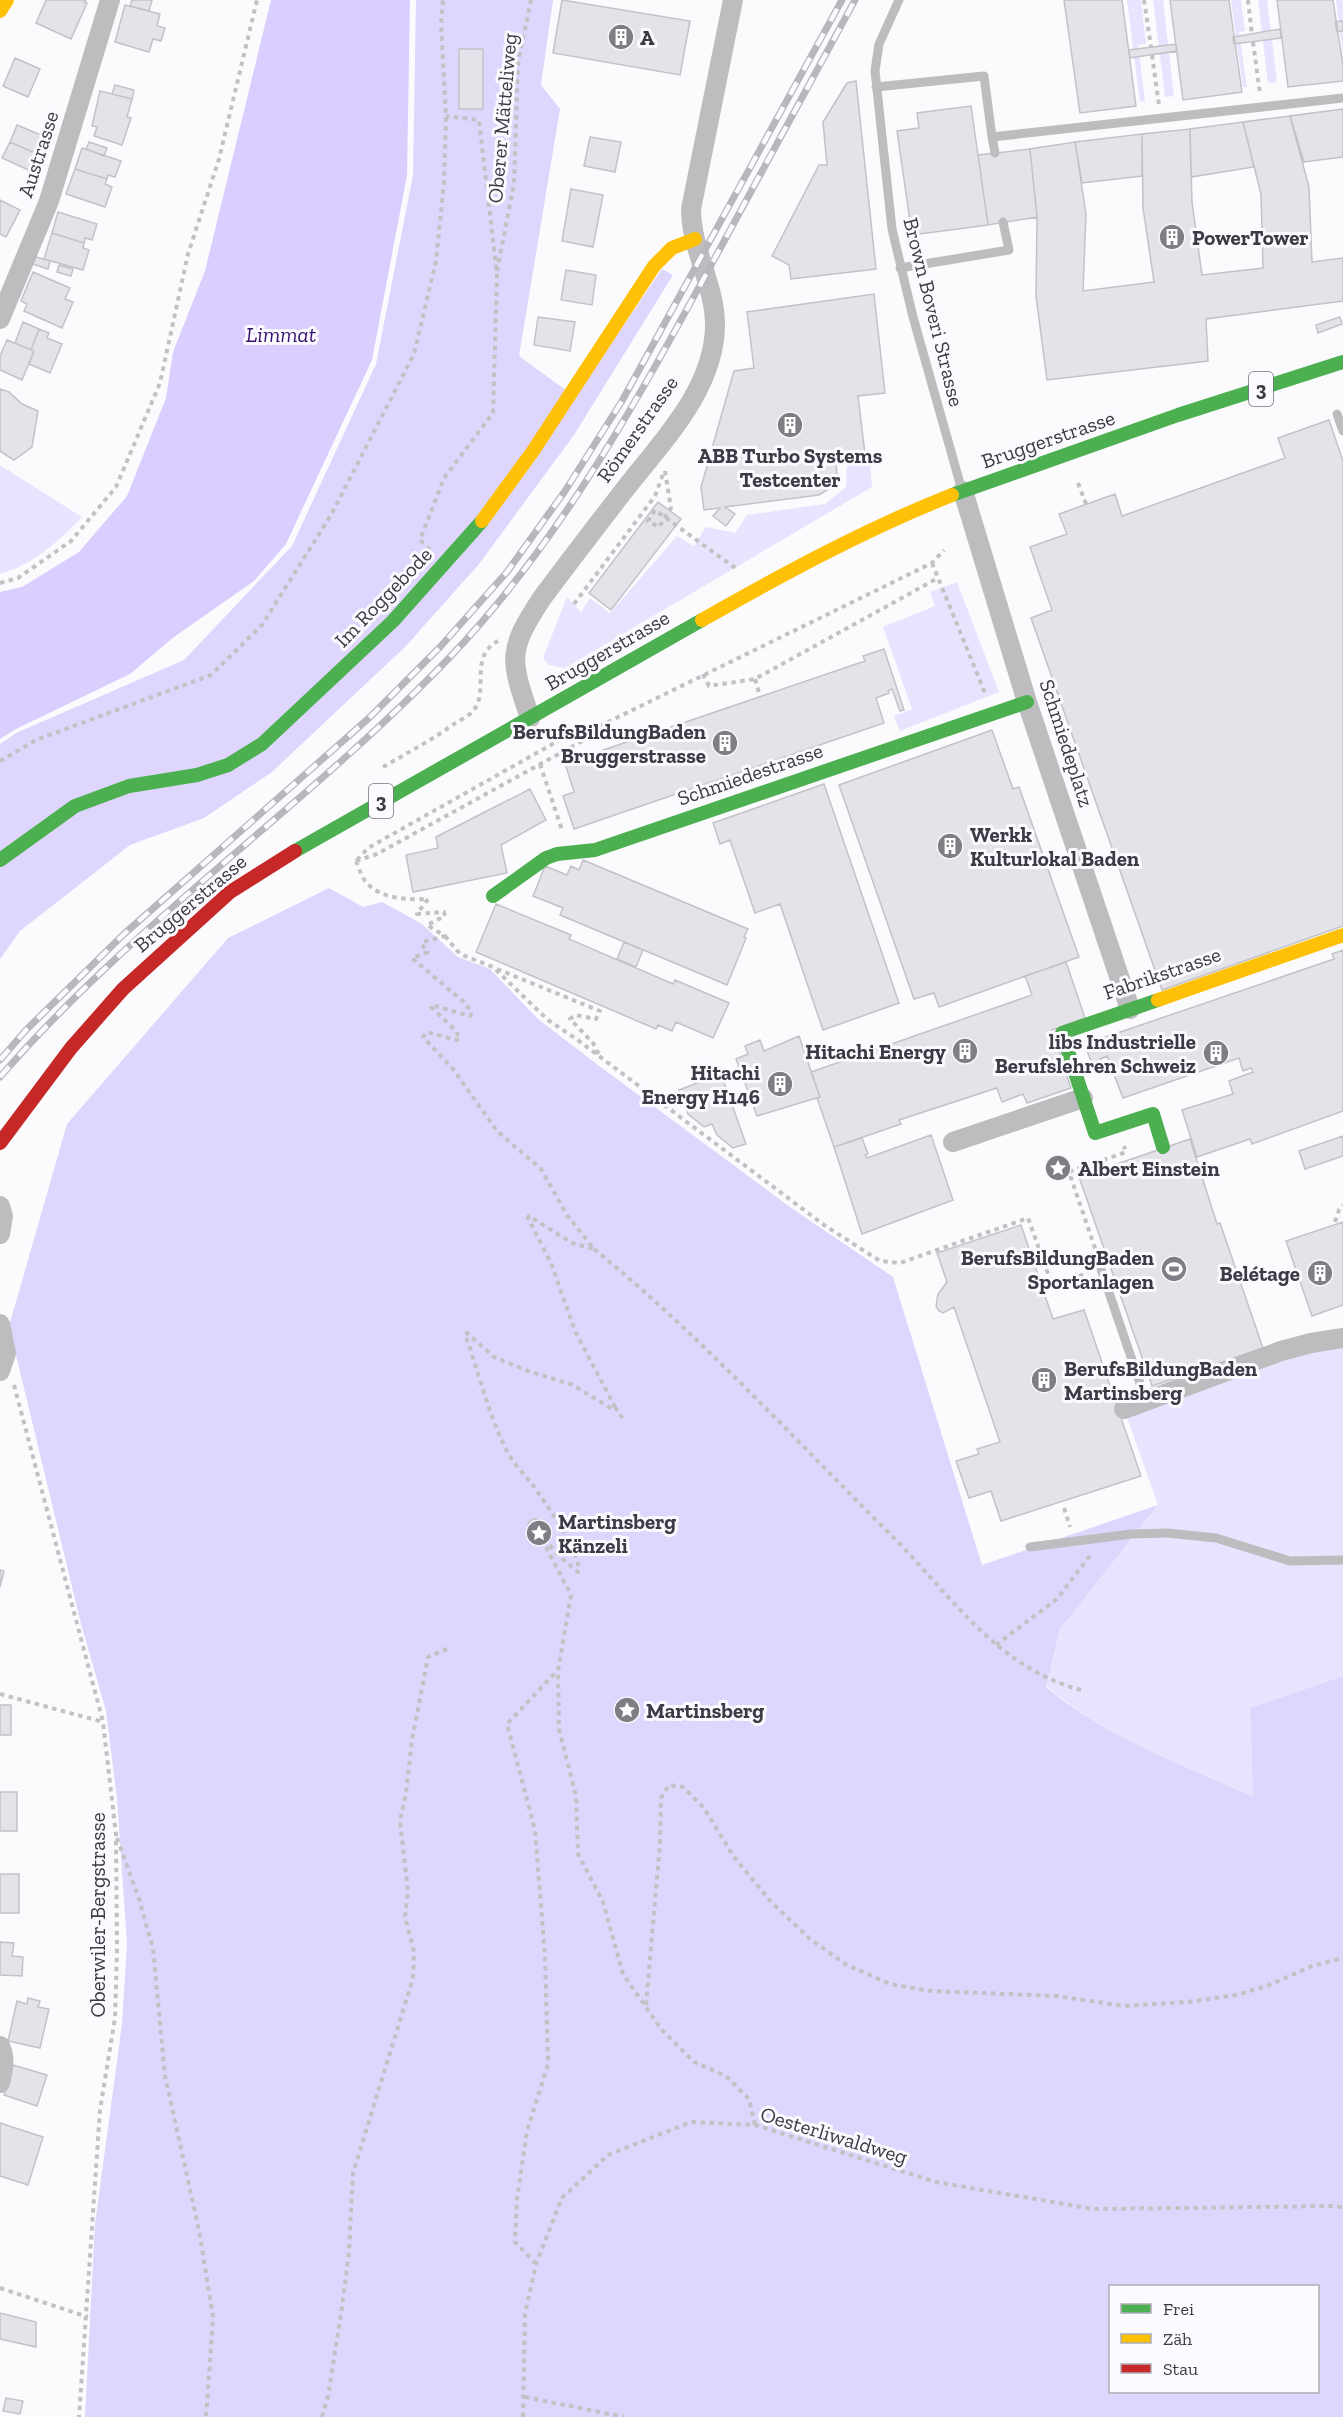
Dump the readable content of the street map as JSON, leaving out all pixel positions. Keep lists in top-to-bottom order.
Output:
{
  "streets": {
    "street": [
      "Austrasse",
      "3",
      "Römerstrasse",
      "Bruggerstrasse",
      "Im Roggebode",
      "Schmiedeplatz",
      "Schmiedestrasse",
      "Fabrikstrasse"
    ],
    "lane": ["Brown Boveri Strasse"],
    "path": ["Oberer Mätteliweg", "Oberwiler-Bergstrasse", "Oesterliwaldweg"]
  },
  "crossings": [
    ["Brown Boveri Strasse", "Bruggerstrasse"],
    ["Brown Boveri Strasse", "Schmiedeplatz"],
    ["Römerstrasse", "Bruggerstrasse"],
    ["Römerstrasse", "Im Roggebode"],
    ["Bruggerstrasse", "Schmiedeplatz"],
    ["Schmiedeplatz", "Schmiedestrasse"],
    ["Schmiedeplatz", "Fabrikstrasse"]
  ],
  "water": ["Limmat"],
  "places": {
    "building": [
      "A",
      "PowerTower",
      "ABB Turbo Systems Testcenter",
      "BerufsBildungBaden Bruggerstrasse",
      "Werkk Kulturlokal Baden",
      "Hitachi Energy",
      "libs Industrielle Berufslehren Schweiz",
      "Hitachi Energy H146",
      "Belétage",
      "BerufsBildungBaden Martinsberg"
    ],
    "place": ["Albert Einstein", "Martinsberg Känzeli", "Martinsberg"],
    "sports": ["BerufsBildungBaden Sportanlagen"]
  },
  "legend": ["Frei", "Zäh", "Stau"]
}
